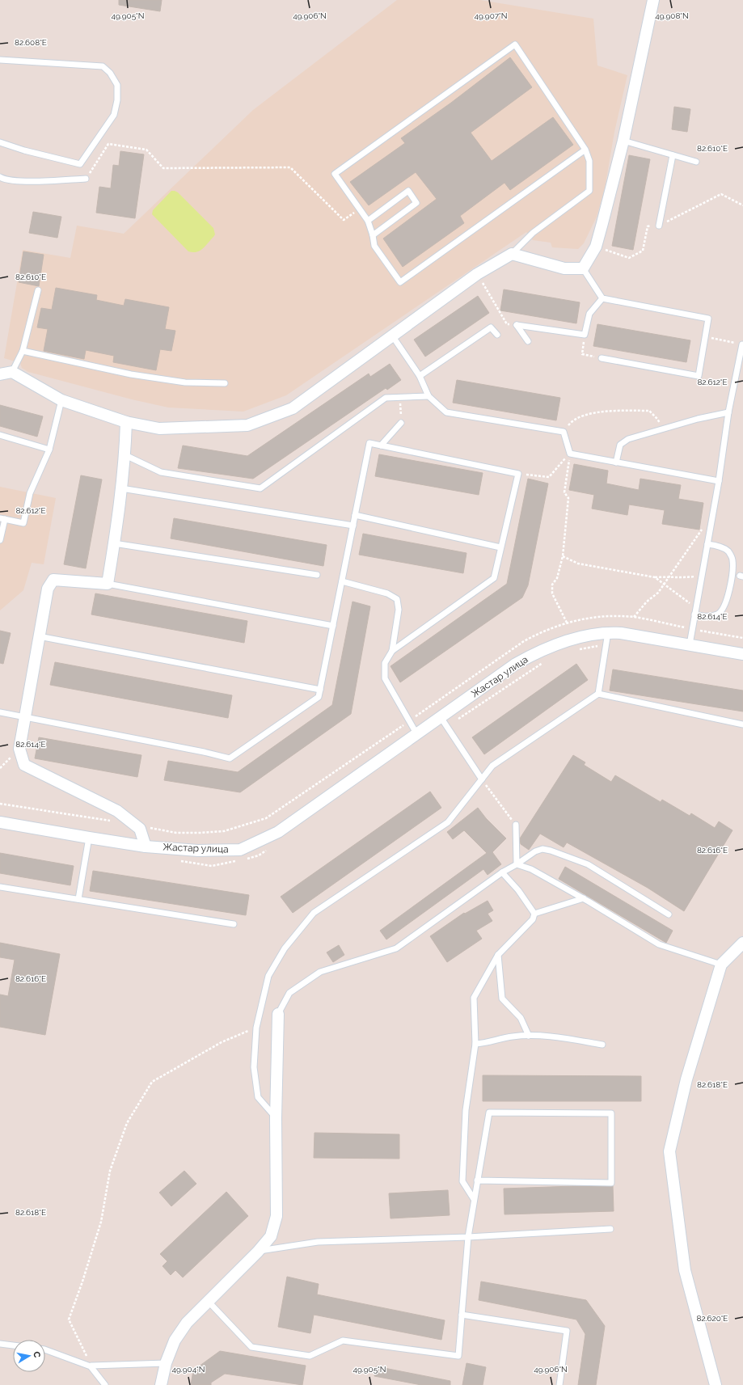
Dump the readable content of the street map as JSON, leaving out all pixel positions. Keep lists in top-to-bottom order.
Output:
{
  "streets": {
    "street": ["Жастар улица"]
  },
  "north": "right",
  "coordinates": [
    "49.905°N",
    "49.906°N",
    "49.907°N",
    "49.908°N",
    "82.608°E",
    "82.610°E",
    "82.612°E",
    "82.614°E",
    "82.616°E",
    "82.618°E",
    "82.620°E",
    "49.904°N"
  ]
}
